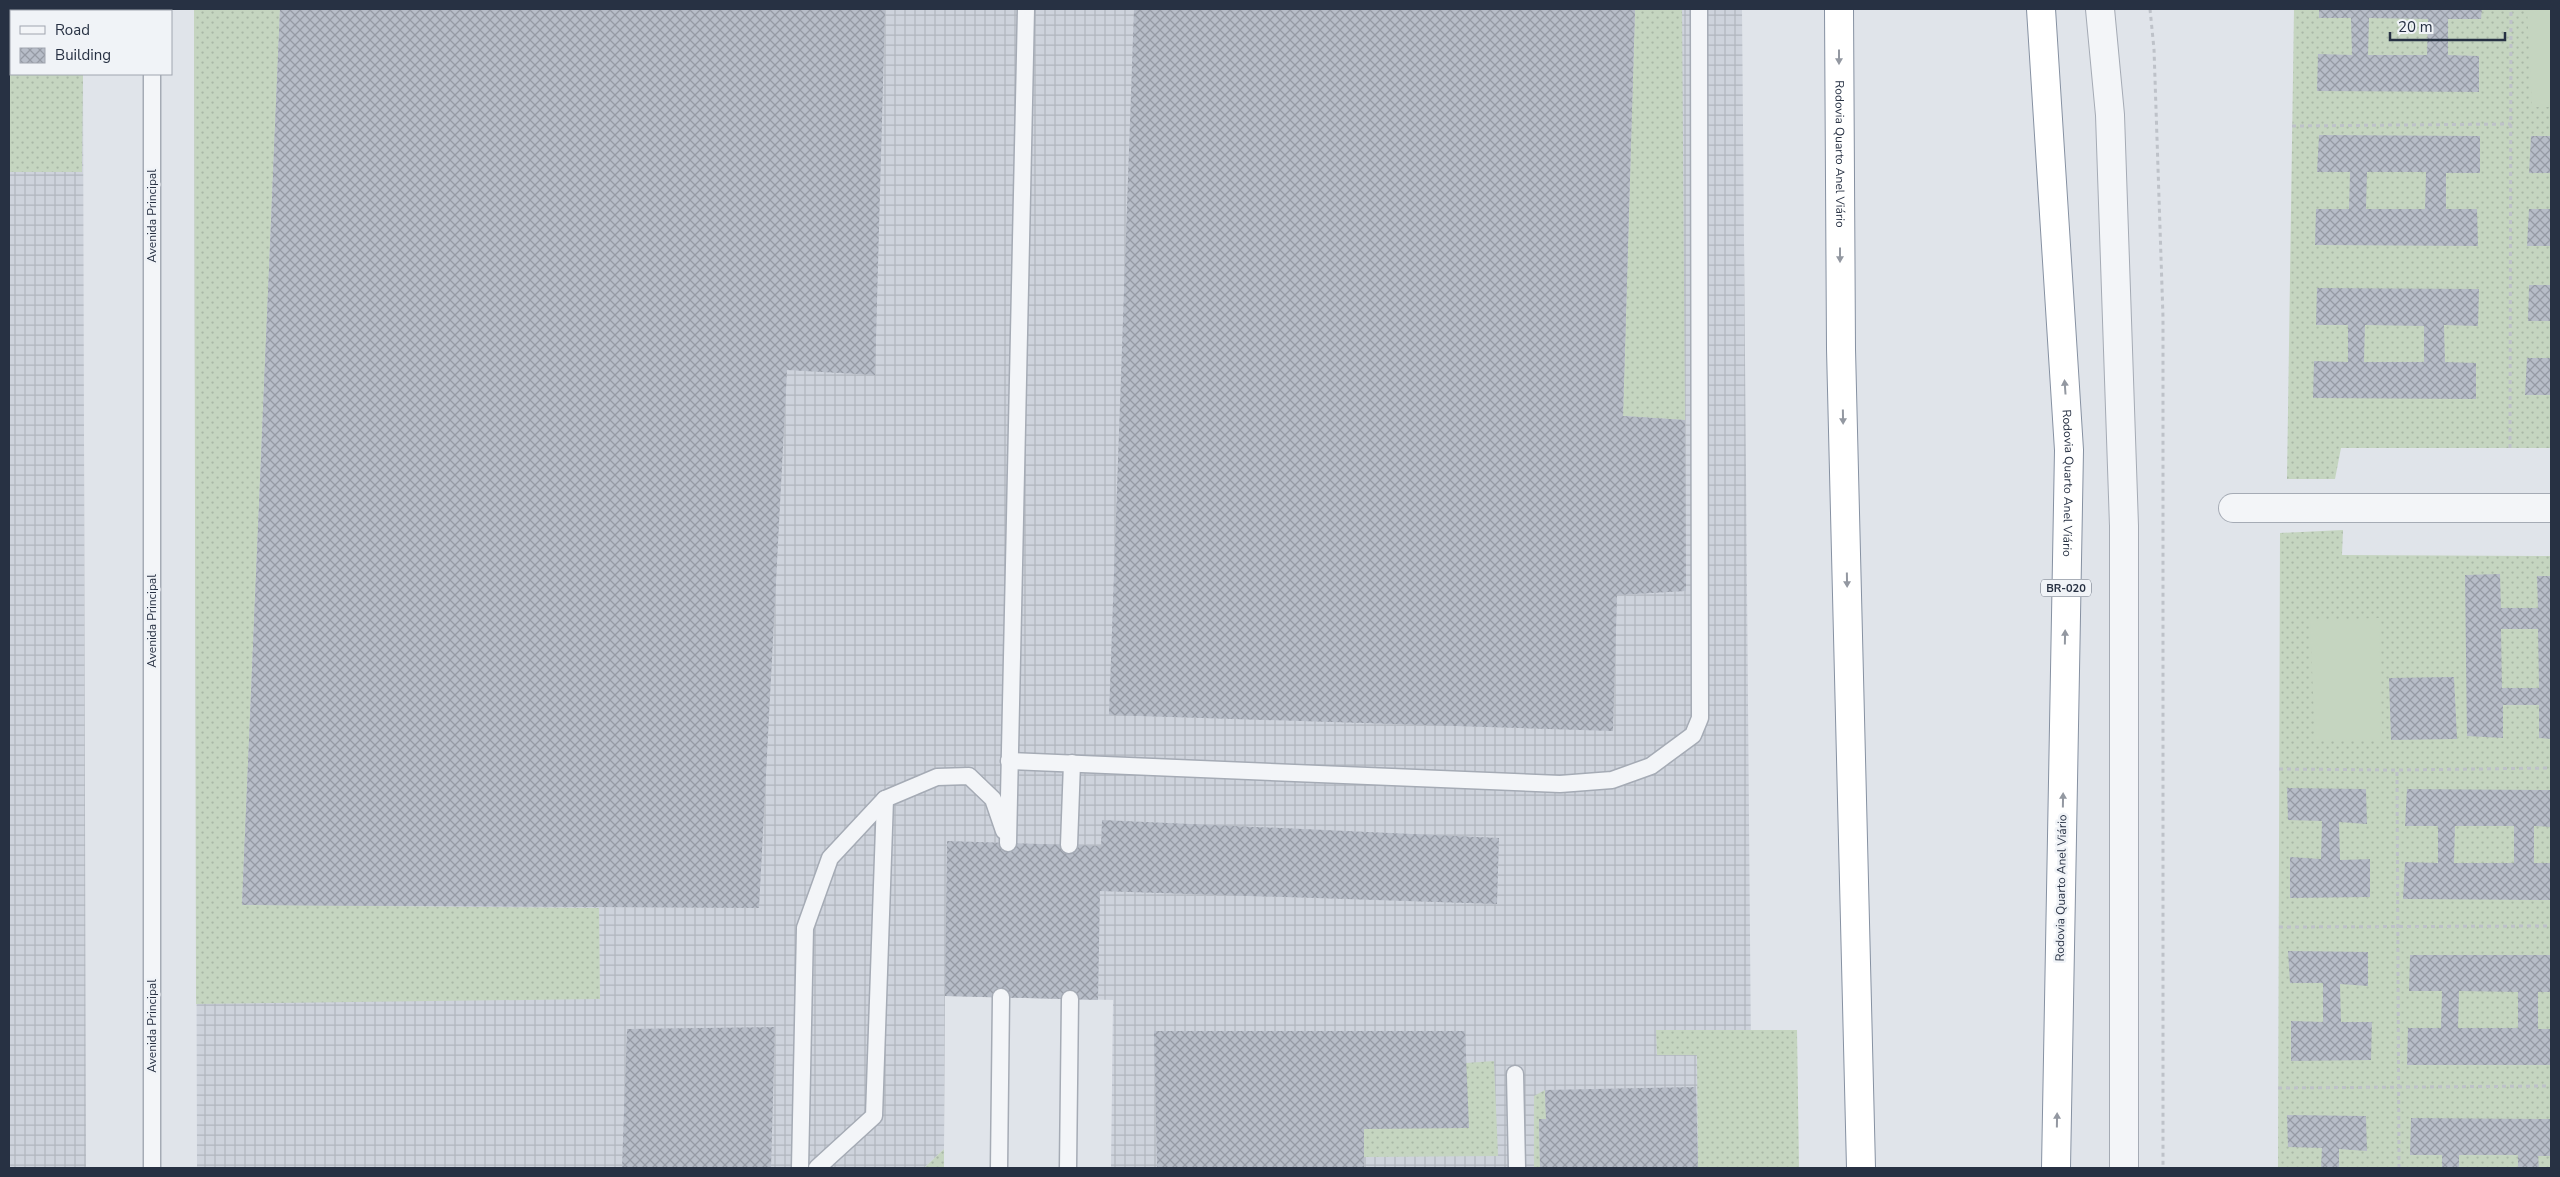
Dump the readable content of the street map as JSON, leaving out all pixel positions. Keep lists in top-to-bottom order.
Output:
{
  "streets": {
    "highway": ["Rodovia Quarto Anel Viário", "BR-020"],
    "lane": ["Avenida Principal"]
  },
  "legend": ["Road", "Building"],
  "scale_bar": "20 m"
}
